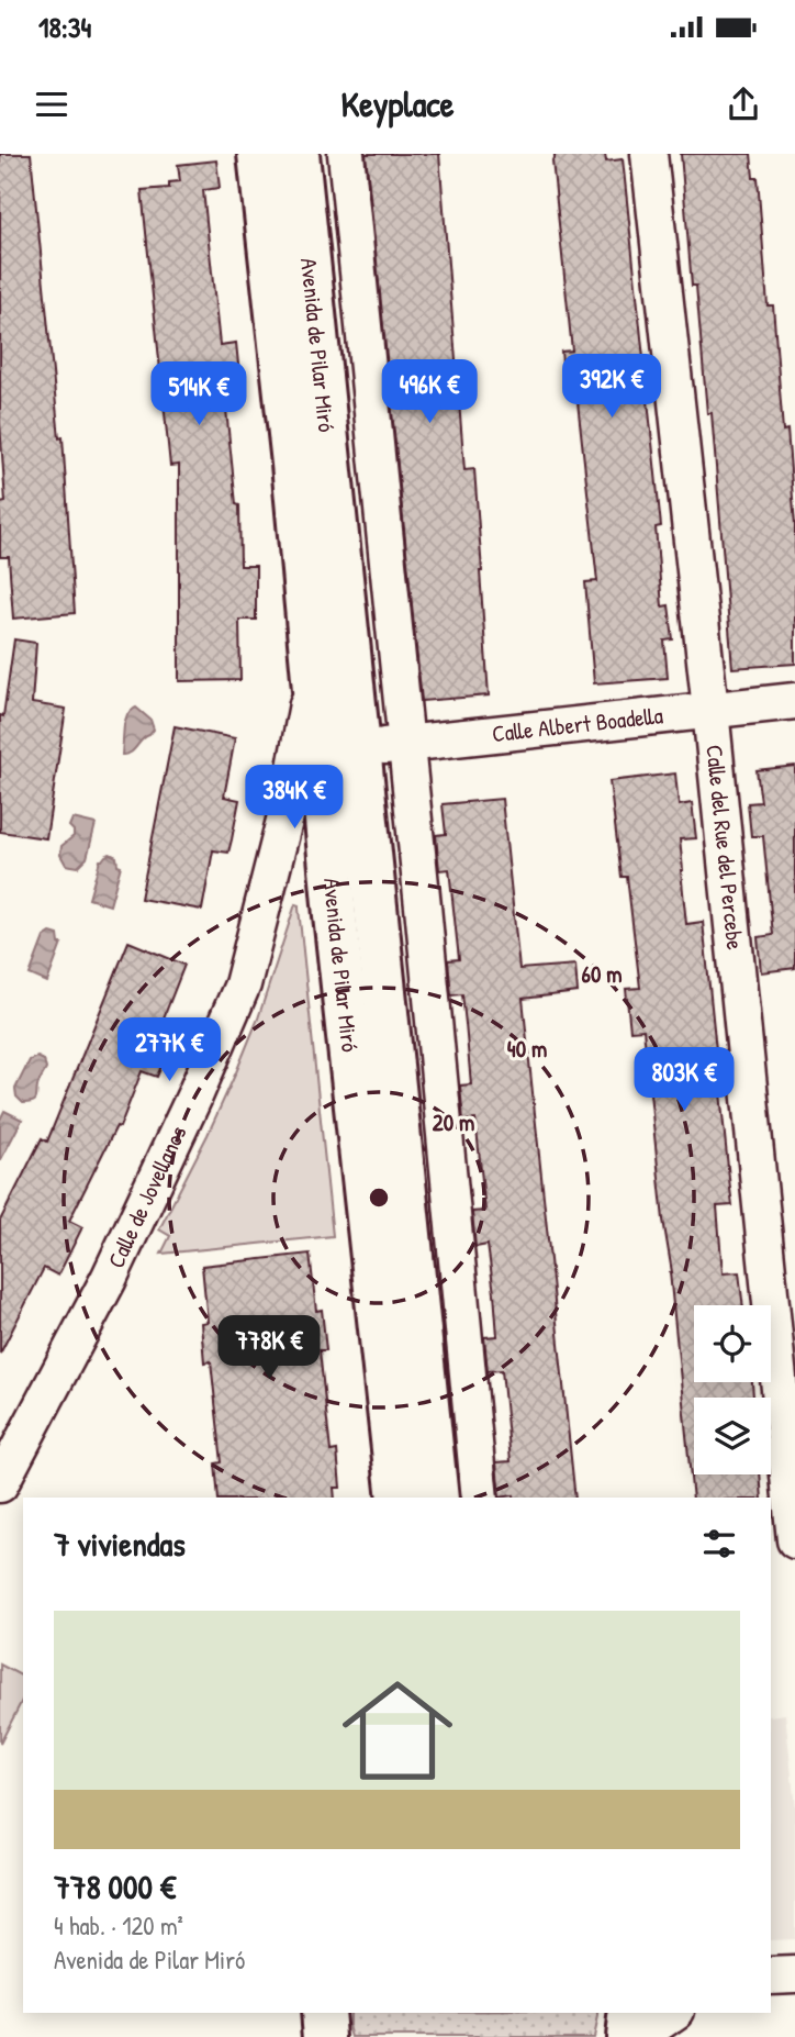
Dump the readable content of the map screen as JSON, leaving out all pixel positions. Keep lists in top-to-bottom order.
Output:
{
  "streets": {
    "street": [
      "Avenida de Pilar Miró",
      "Calle Albert Boadella",
      "Calle del Rue del Percebe",
      "Calle de Jovellanos"
    ]
  },
  "crossings": [
    ["Avenida de Pilar Miró", "Calle Albert Boadella"],
    ["Avenida de Pilar Miró", "Calle de Jovellanos"],
    ["Calle Albert Boadella", "Calle del Rue del Percebe"]
  ],
  "page": {
    "status": "18:34",
    "header": "Keyplace",
    "price": [
      "392K €",
      "496K €",
      "514K €",
      "384K €",
      "277K €",
      "803K €",
      "778K €"
    ],
    "heading": "7 viviendas",
    "list": [
      {
        "name": "778 000 €",
        "note": "4 hab. · 120 m² · Avenida de Pilar Miró"
      }
    ]
  },
  "rings": ["60 m", "40 m", "20 m"]
}
